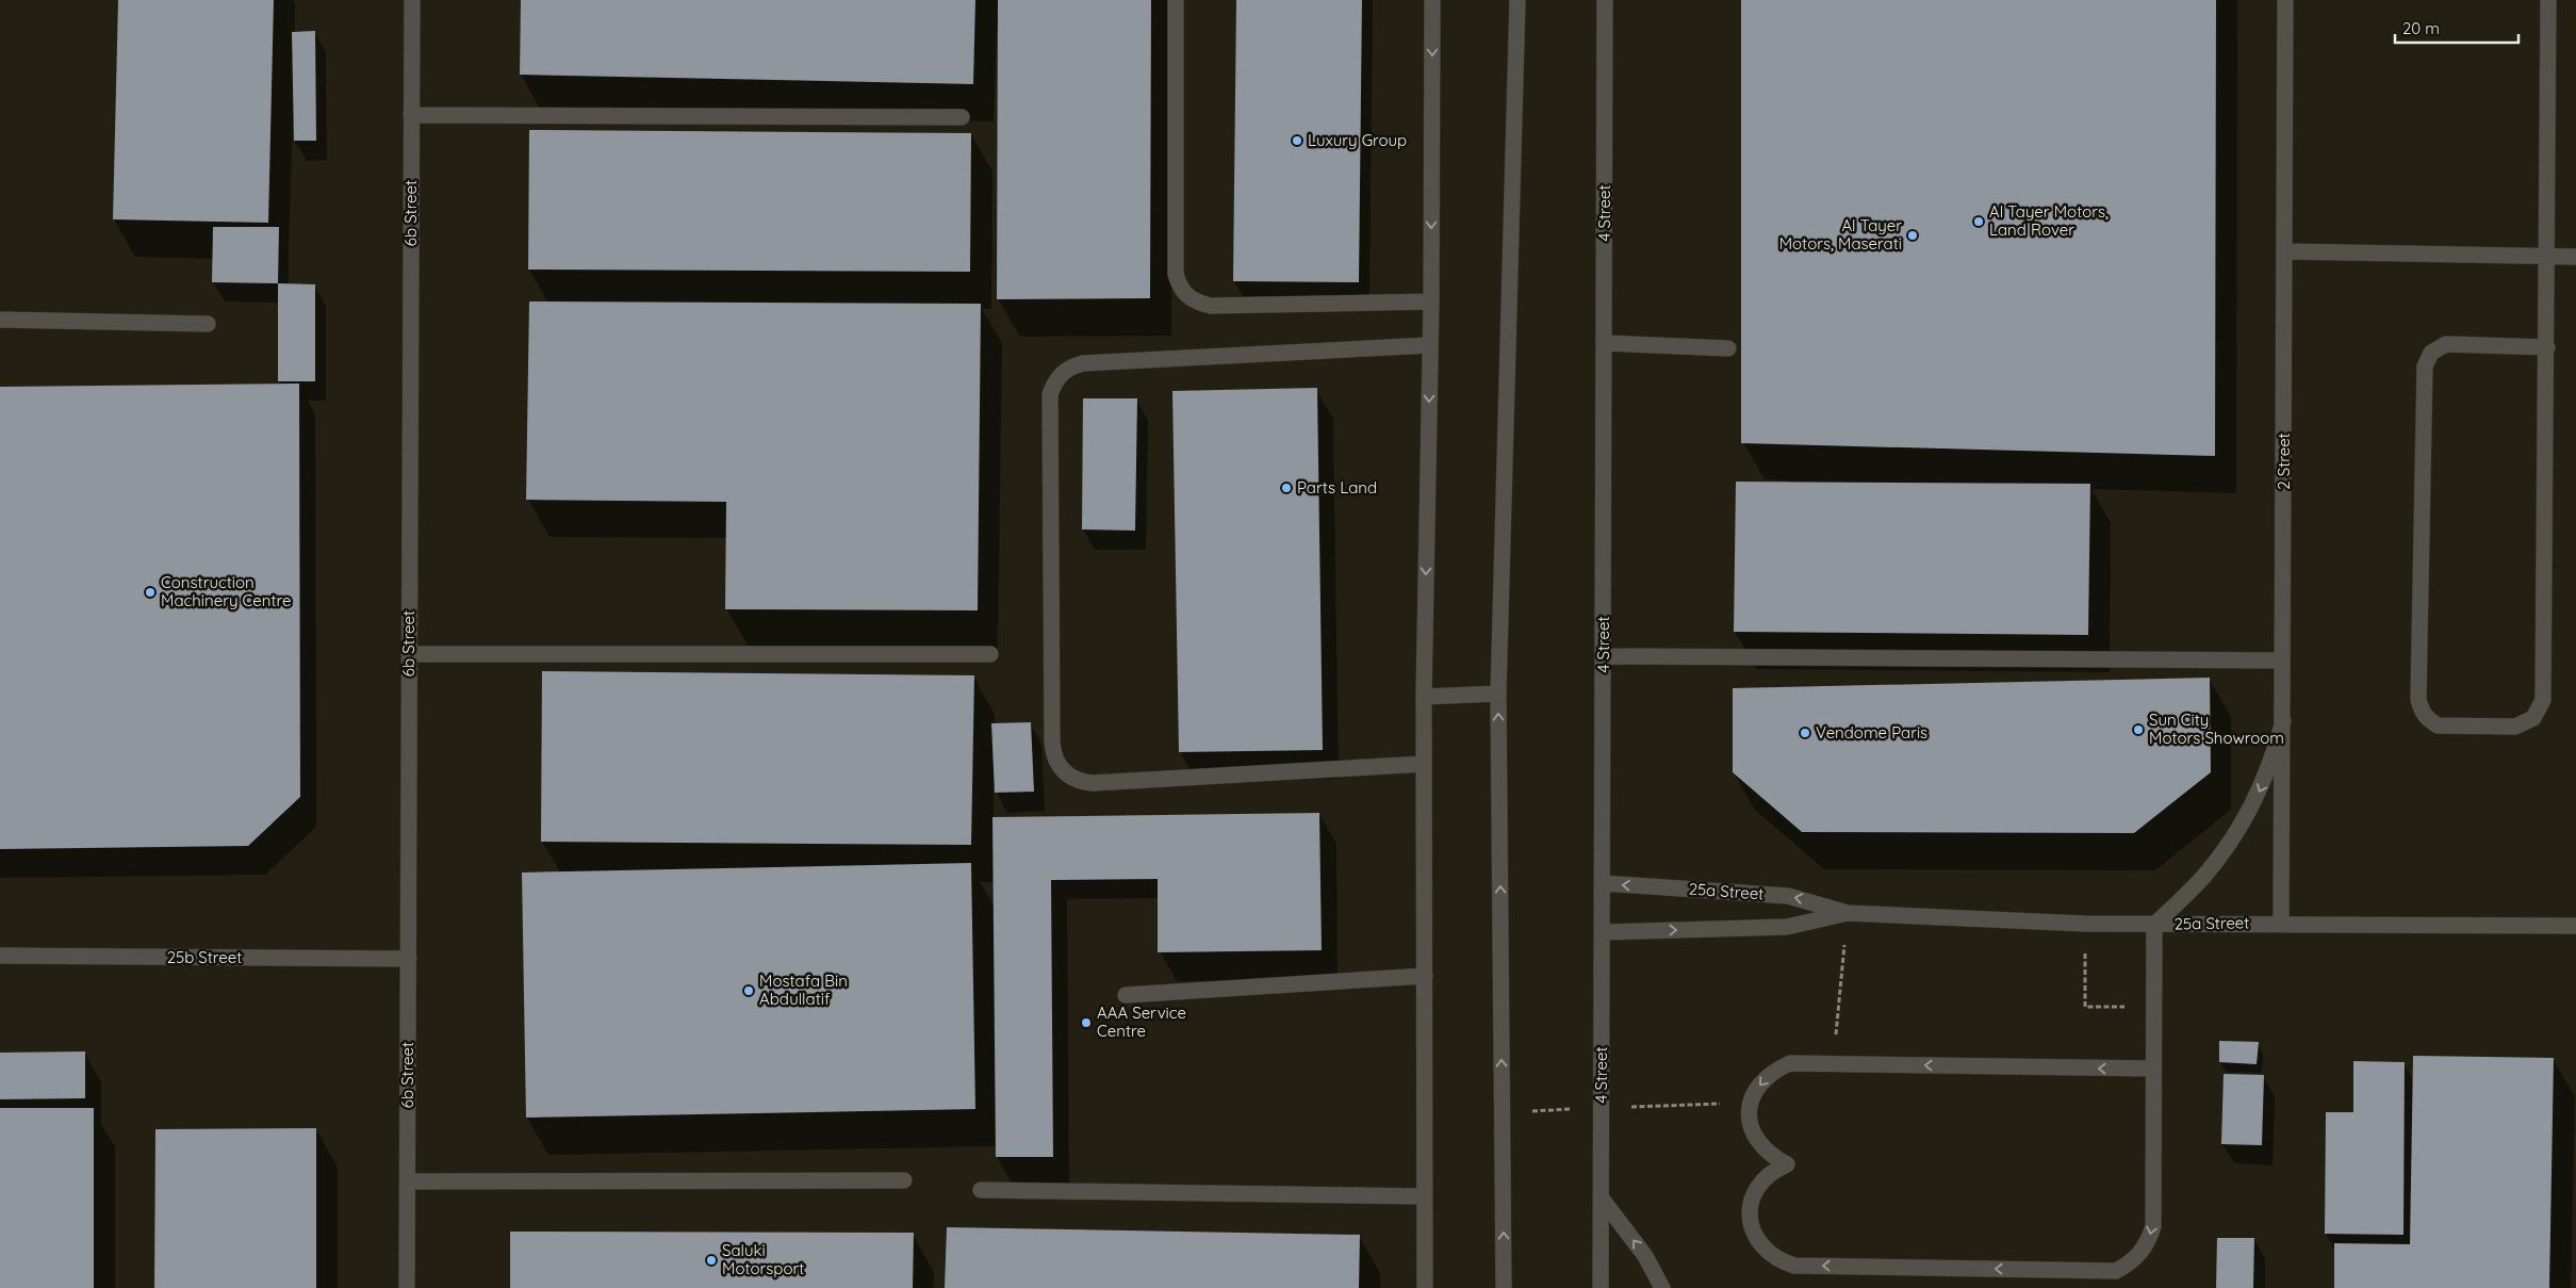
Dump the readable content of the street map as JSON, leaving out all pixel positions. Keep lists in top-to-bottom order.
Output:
{
  "streets": {
    "street": [
      "6b Street",
      "4 Street",
      "2 Street",
      "25a Street",
      "25b Street"
    ]
  },
  "crossings": [
    ["6b Street", "25b Street"],
    ["4 Street", "25a Street"],
    ["2 Street", "25a Street"]
  ],
  "places": [
    "Luxury Group",
    "Al Tayer Motors, Land Rover",
    "Al Tayer Motors, Maserati",
    "Parts Land",
    "Construction Machinery Centre",
    "Sun City Motors Showroom",
    "Vendome Paris",
    "Mostafa Bin Abdullatif",
    "AAA Service Centre",
    "Saluki Motorsport"
  ],
  "scale_bar": "20 m"
}
